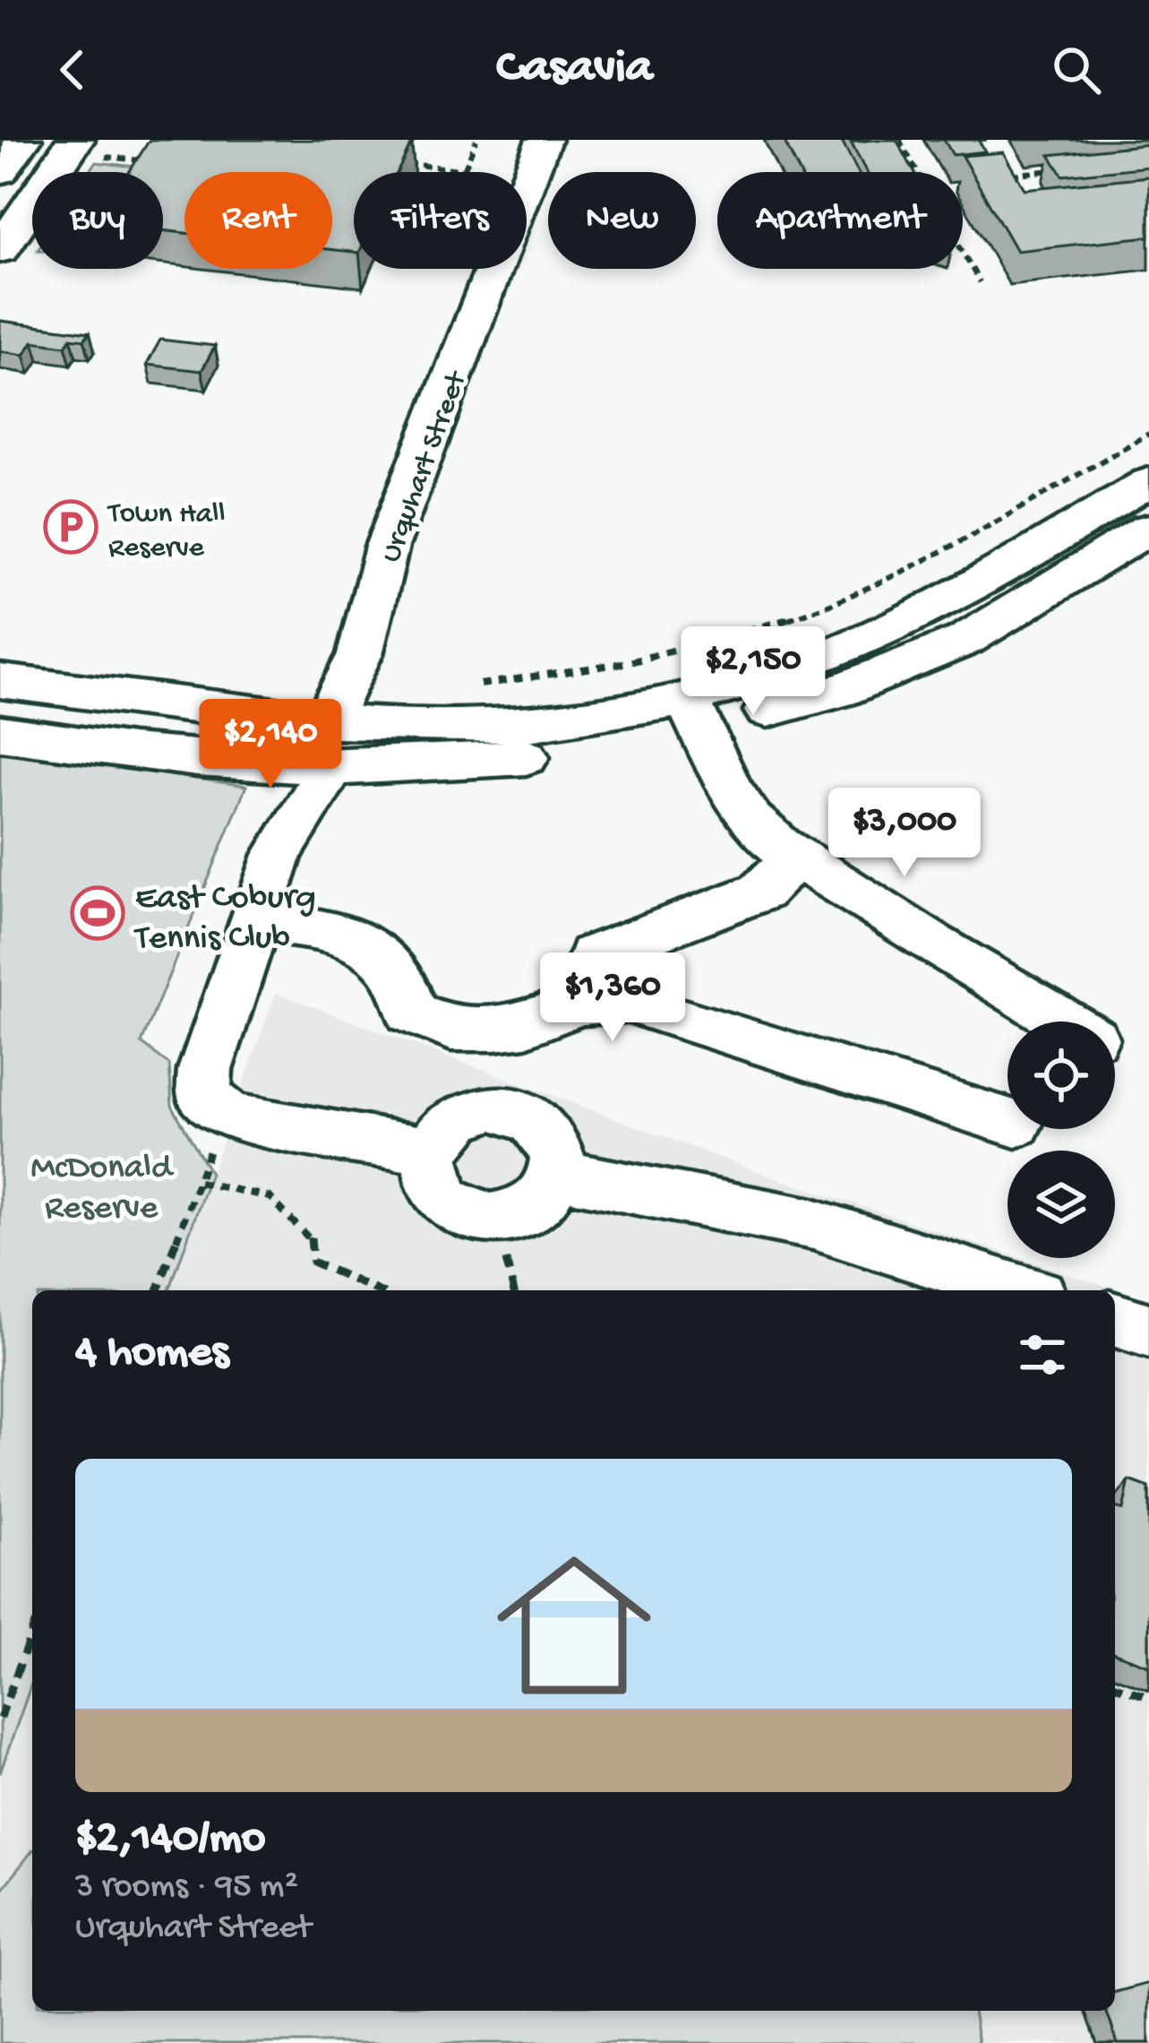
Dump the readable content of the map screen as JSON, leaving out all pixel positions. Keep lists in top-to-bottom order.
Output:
{
  "streets": {
    "street": ["Urquhart Street"]
  },
  "parks": ["McDonald Reserve"],
  "places": {
    "parking": ["Town Hall Reserve"],
    "sports": ["East Coburg Tennis Club"]
  },
  "page": {
    "header": "Casavia",
    "chip": [
      "Buy",
      "Rent",
      "Filters",
      "New",
      "Apartment"
    ],
    "price": [
      "$2,150",
      "$2,140",
      "$3,000",
      "$1,360"
    ],
    "heading": "4 homes",
    "list": [
      {
        "name": "$2,140/mo",
        "note": "3 rooms · 95 m² · Urquhart Street"
      }
    ]
  }
}
